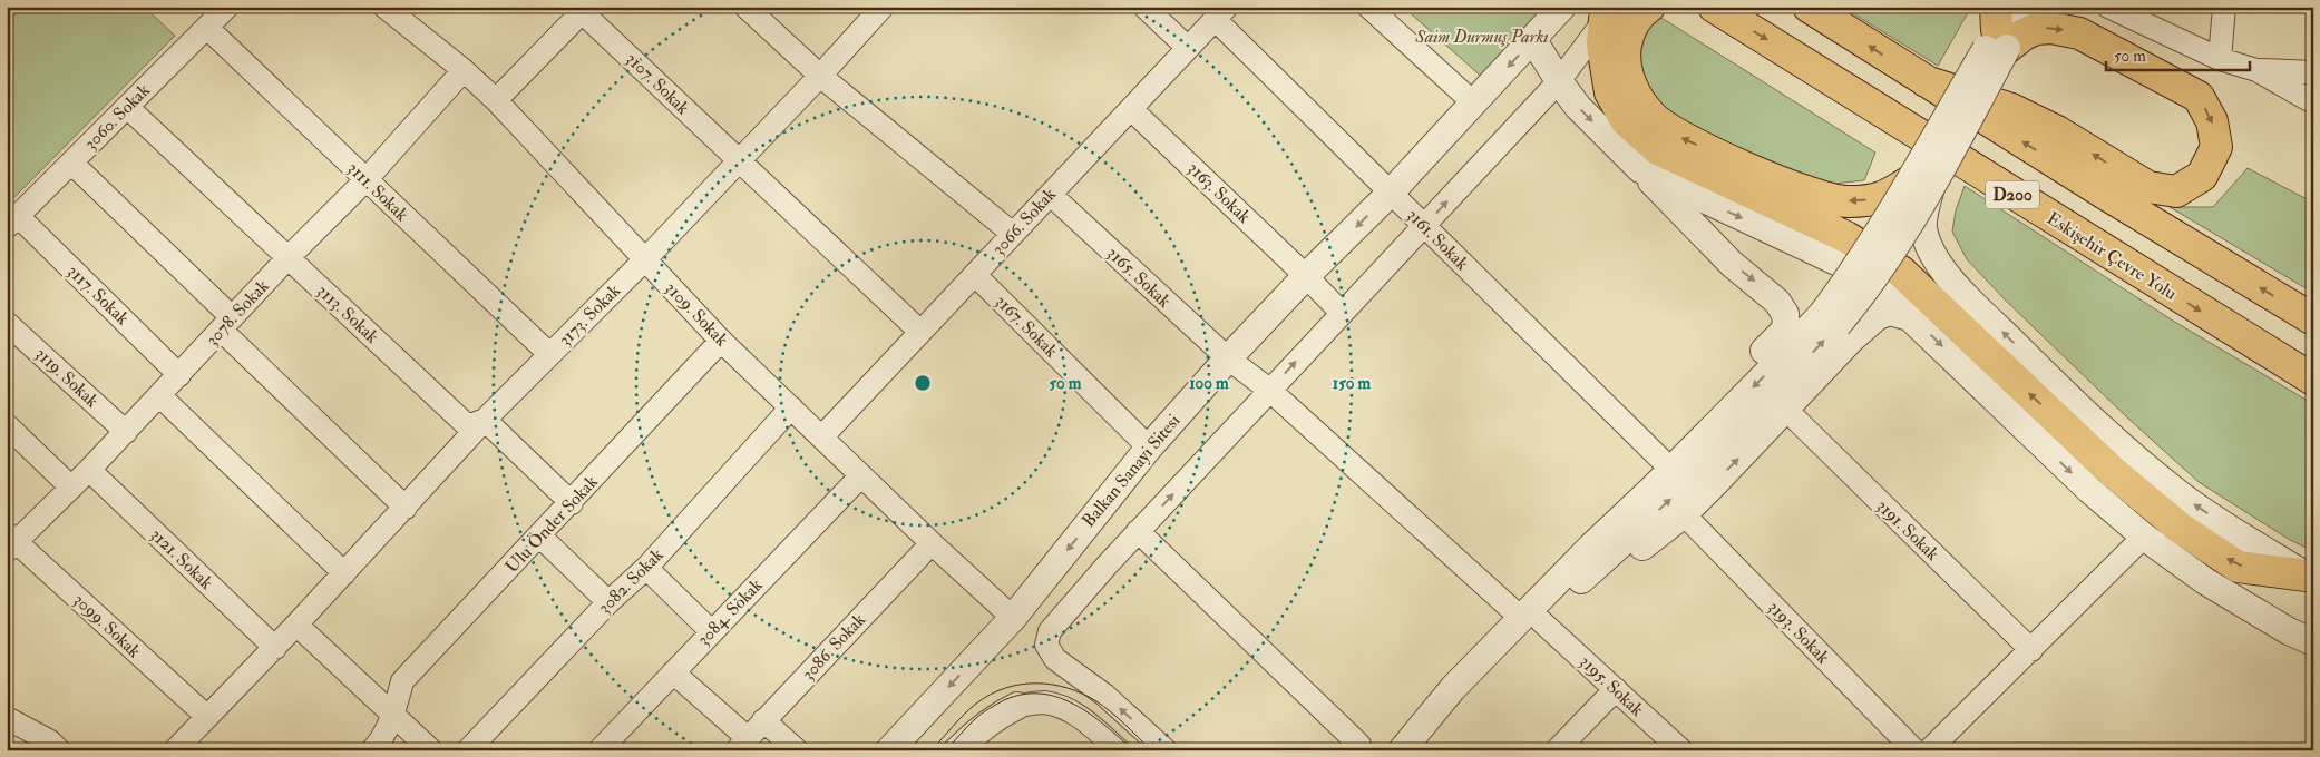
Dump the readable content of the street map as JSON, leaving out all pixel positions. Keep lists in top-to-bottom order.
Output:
{
  "streets": {
    "highway": ["D200", "Eskişehir Çevre Yolu"],
    "street": [
      "3107. Sokak",
      "3060. Sokak",
      "3111. Sokak",
      "3163. Sokak",
      "3066. Sokak",
      "3161. Sokak",
      "3165. Sokak",
      "3117. Sokak",
      "3078. Sokak",
      "3113. Sokak",
      "3109. Sokak",
      "3173. Sokak",
      "3167. Sokak",
      "3119. Sokak",
      "Balkan Sanayi Sitesi",
      "Ulu Önder Sokak",
      "3191. Sokak",
      "3121. Sokak",
      "3082. Sokak",
      "3084. Sokak",
      "3099. Sokak",
      "3193. Sokak",
      "3086. Sokak",
      "3195. Sokak"
    ]
  },
  "crossings": [
    ["3107. Sokak", "3066. Sokak"],
    ["3107. Sokak", "3173. Sokak"],
    ["3060. Sokak", "3111. Sokak"],
    ["3060. Sokak", "3117. Sokak"],
    ["3060. Sokak", "3113. Sokak"],
    ["3111. Sokak", "3078. Sokak"],
    ["3111. Sokak", "3173. Sokak"],
    ["3163. Sokak", "3066. Sokak"],
    ["3163. Sokak", "Balkan Sanayi Sitesi"],
    ["3066. Sokak", "3161. Sokak"],
    ["3066. Sokak", "3165. Sokak"],
    ["3066. Sokak", "3109. Sokak"],
    ["3066. Sokak", "3167. Sokak"],
    ["3161. Sokak", "Balkan Sanayi Sitesi"],
    ["3165. Sokak", "Balkan Sanayi Sitesi"],
    ["3165. Sokak", "3195. Sokak"],
    ["3117. Sokak", "3078. Sokak"],
    ["3078. Sokak", "3113. Sokak"],
    ["3078. Sokak", "3109. Sokak"],
    ["3078. Sokak", "3119. Sokak"],
    ["3078. Sokak", "3121. Sokak"],
    ["3078. Sokak", "3099. Sokak"],
    ["3113. Sokak", "3173. Sokak"],
    ["3109. Sokak", "3173. Sokak"],
    ["3109. Sokak", "Balkan Sanayi Sitesi"],
    ["3109. Sokak", "Ulu Önder Sokak"],
    ["3109. Sokak", "3082. Sokak"],
    ["3109. Sokak", "3084. Sokak"],
    ["3109. Sokak", "3086. Sokak"],
    ["3173. Sokak", "3121. Sokak"],
    ["3173. Sokak", "3099. Sokak"],
    ["3167. Sokak", "Balkan Sanayi Sitesi"]
  ],
  "parks": ["Saim Durmuş Parkı"],
  "scale_bar": "50 m",
  "rings": ["50 m", "100 m", "150 m"]
}
